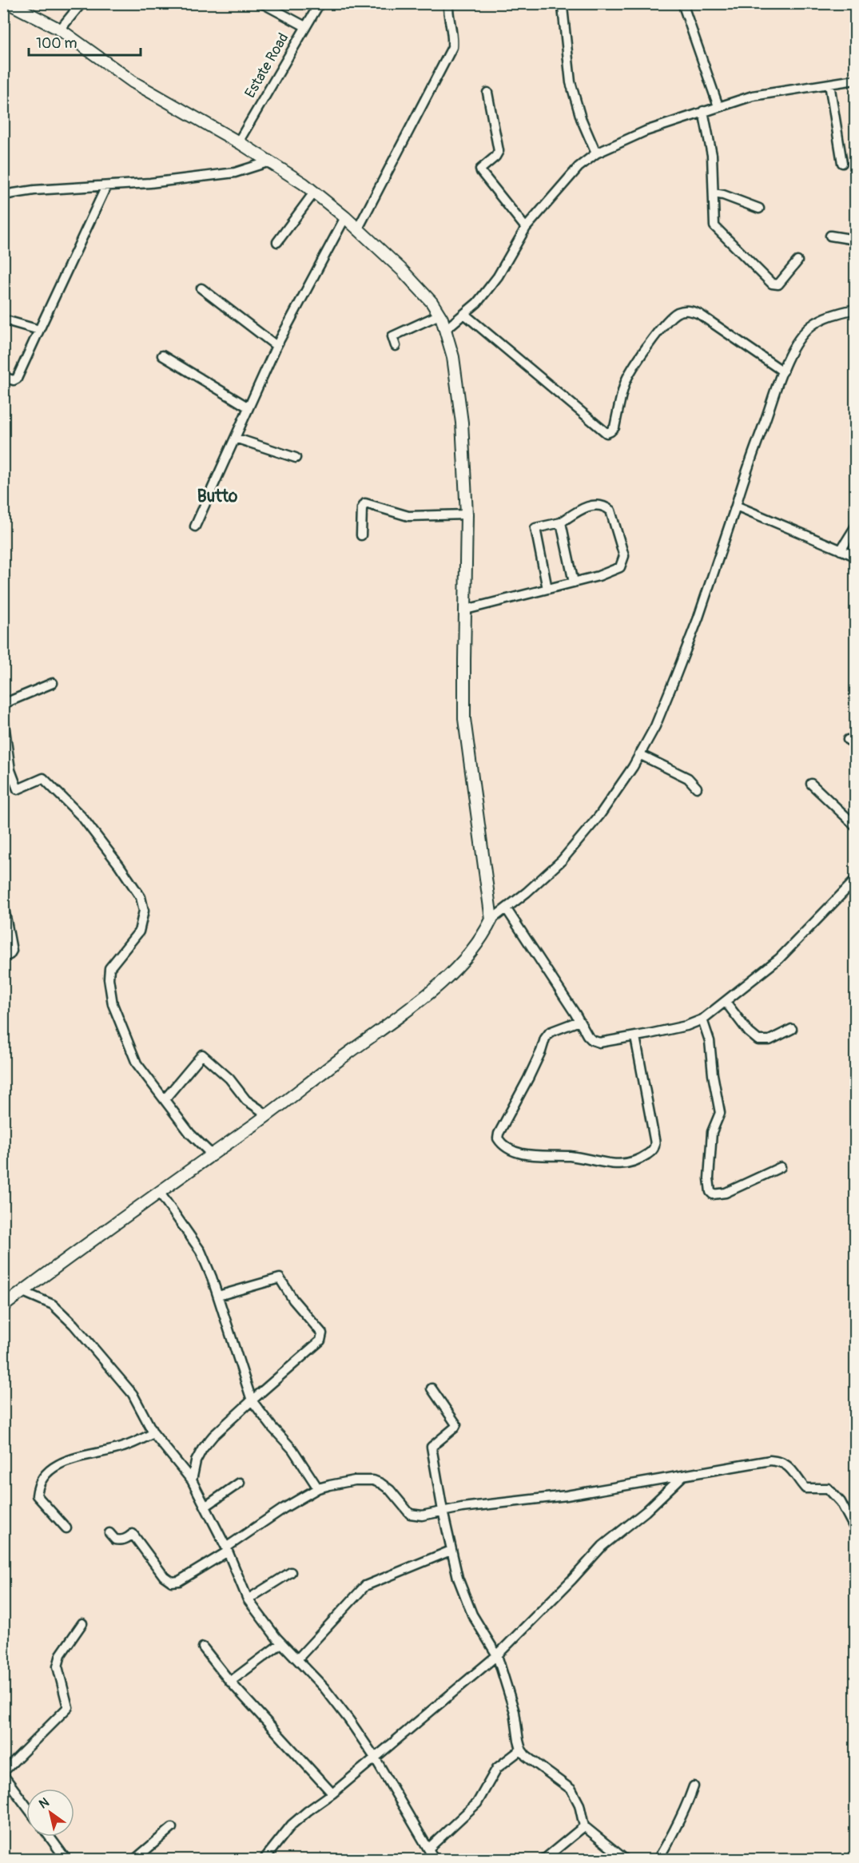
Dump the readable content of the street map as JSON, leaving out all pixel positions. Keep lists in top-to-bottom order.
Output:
{
  "streets": {
    "street": ["Estate Road"]
  },
  "districts": ["Butto"],
  "scale_bar": "100 m",
  "north": "top left"
}
